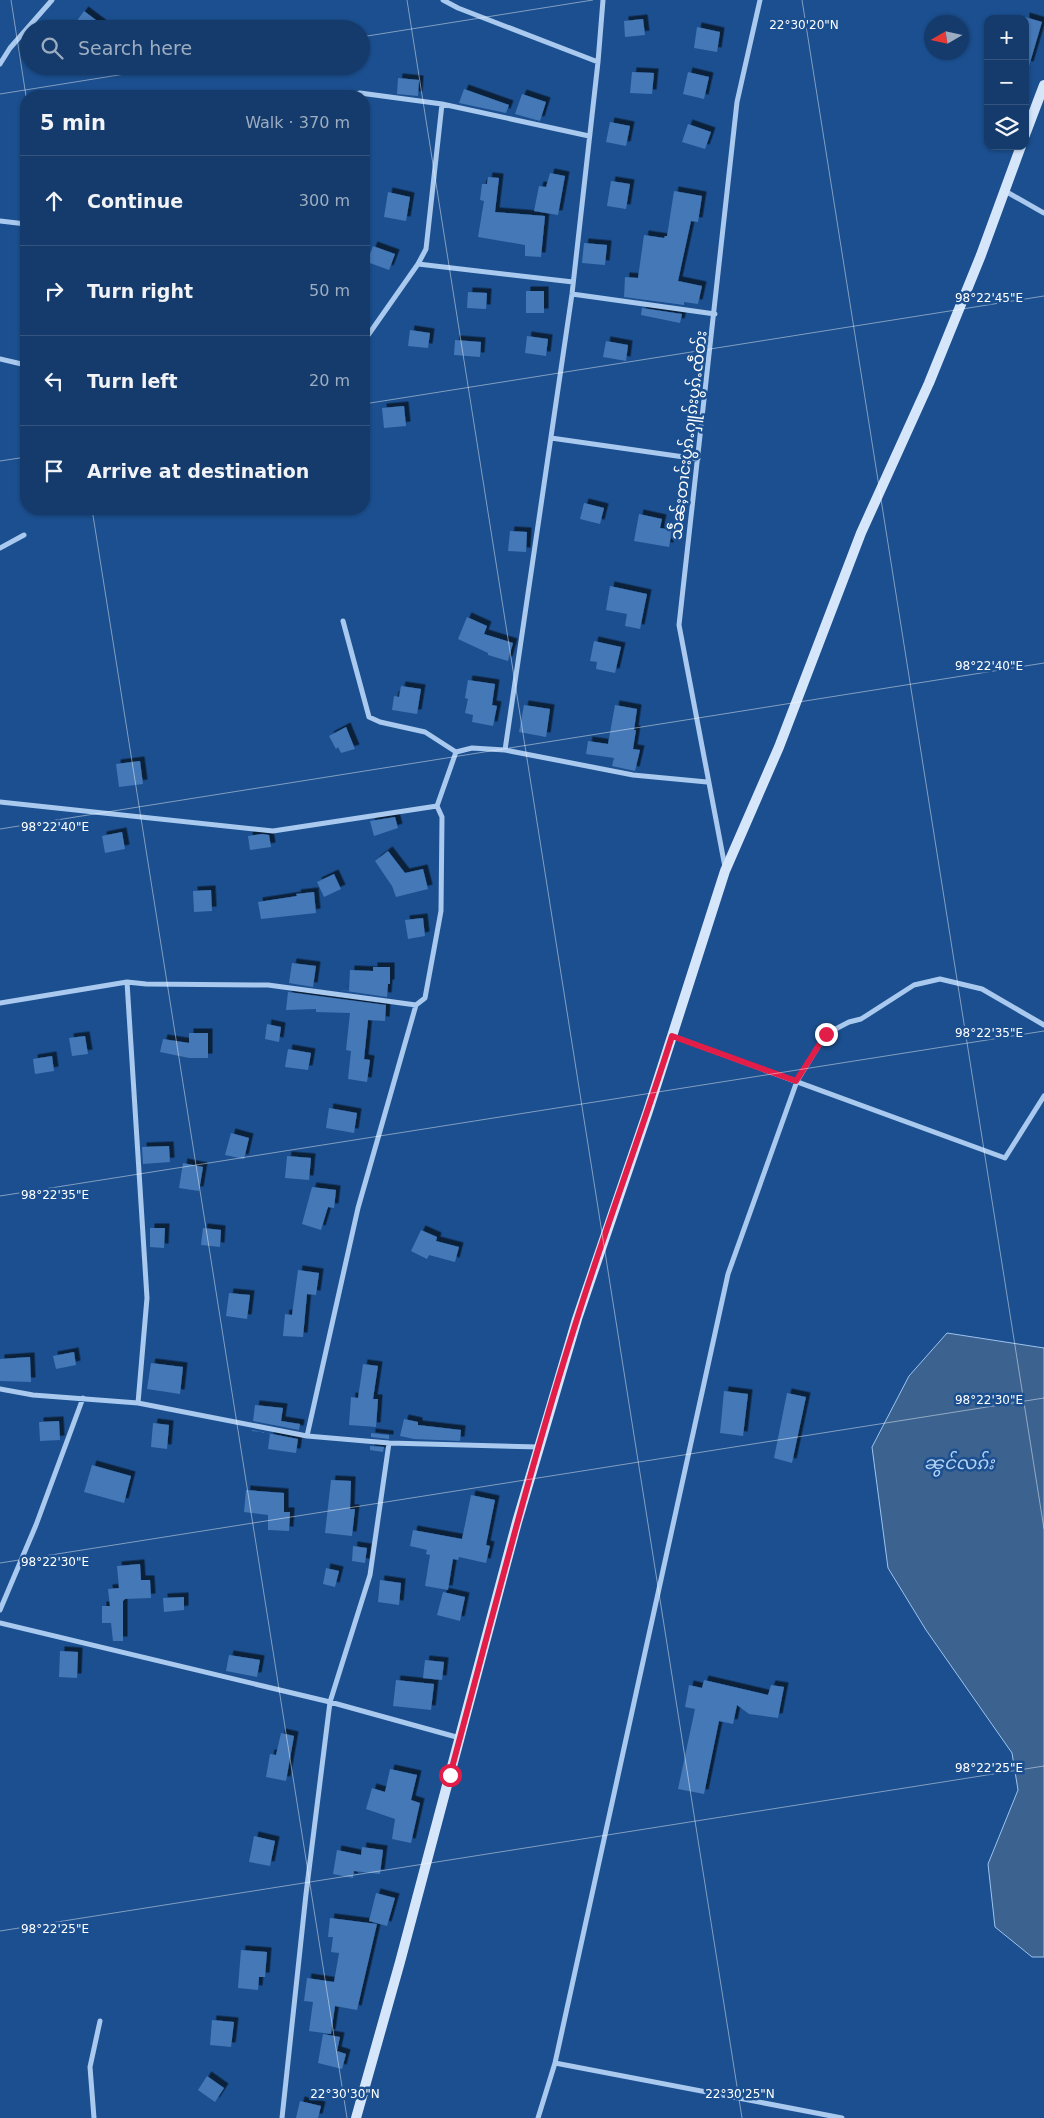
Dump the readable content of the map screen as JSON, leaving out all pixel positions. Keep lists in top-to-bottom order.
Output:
{
  "streets": {
    "street": ["သဵၼ်ႈတၢင်းပွၵ်ႉႁူၵ်းပွၵ်ႉၸဵတ်း"]
  },
  "water": ["ၼွင်လၵ်း"],
  "north": "left",
  "page": {
    "map_buttons": ["+", "−"],
    "search": "Search here",
    "heading": ["5 min", "Walk · 370 m"],
    "list": [
      ["Continue", "300 m"],
      ["Turn right", "50 m"],
      ["Turn left", "20 m"],
      "Arrive at destination"
    ]
  },
  "coordinates": [
    "22°30'20\"N",
    "98°22'45\"E",
    "98°22'40\"E",
    "98°22'35\"E",
    "98°22'30\"E",
    "98°22'25\"E",
    "22°30'30\"N",
    "22°30'25\"N"
  ]
}
